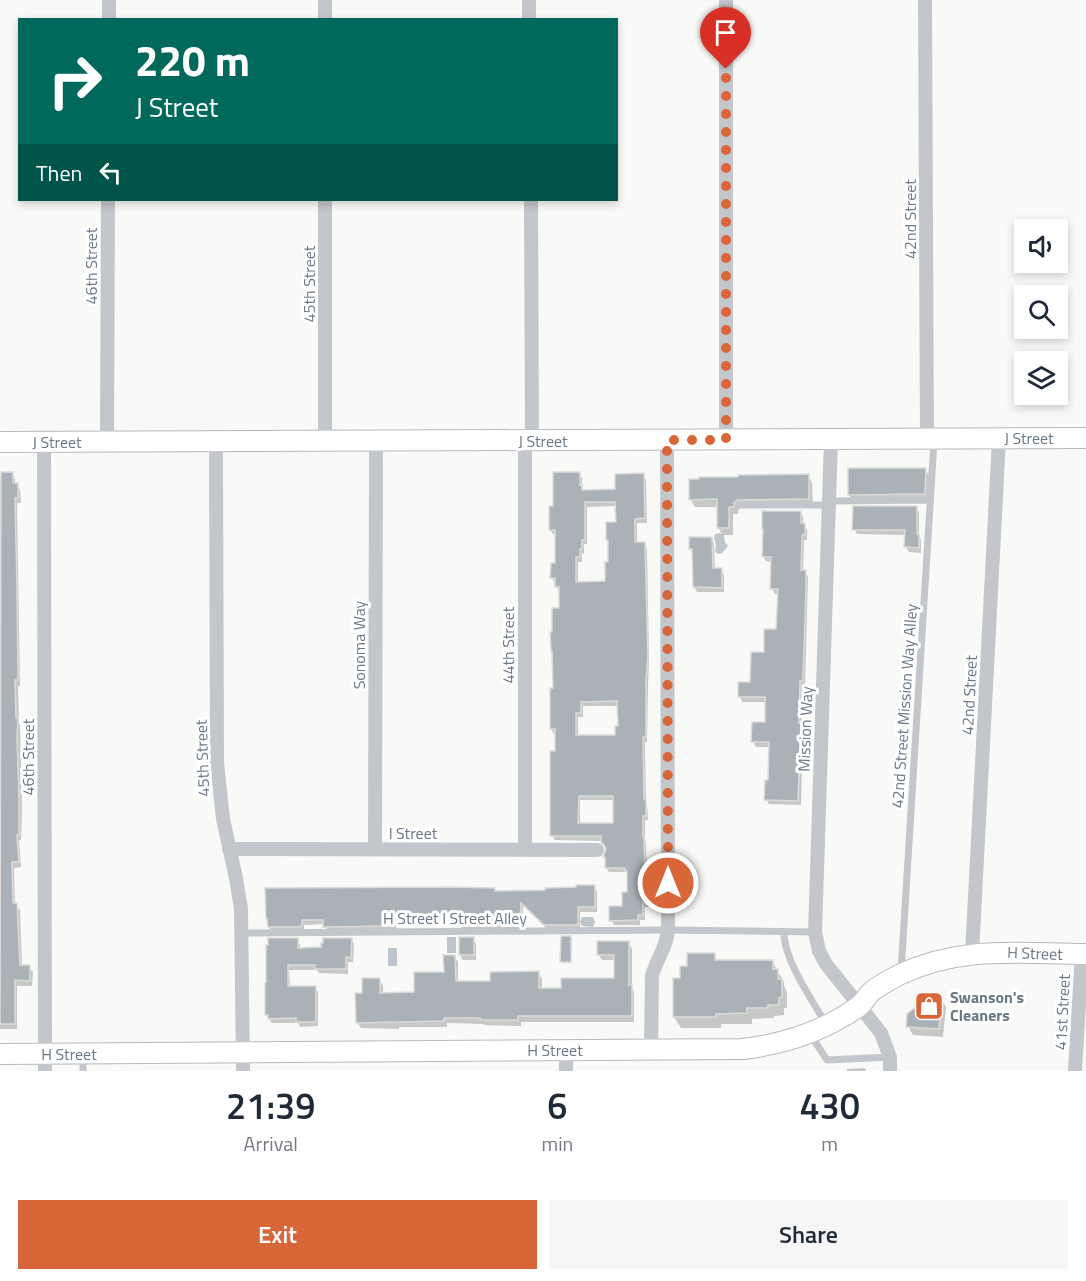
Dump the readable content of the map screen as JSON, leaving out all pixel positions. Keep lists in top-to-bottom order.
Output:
{
  "streets": {
    "main road": ["J Street", "H Street"],
    "street": [
      "42nd Street",
      "46th Street",
      "45th Street",
      "Sonoma Way",
      "44th Street",
      "Mission Way",
      "I Street",
      "41st Street"
    ],
    "lane": ["42nd Street Mission Way Alley", "H Street I Street Alley"]
  },
  "crossings": [
    ["42nd Street", "J Street"],
    ["42nd Street", "42nd Street Mission Way Alley"],
    ["42nd Street", "H Street"],
    ["46th Street", "J Street"],
    ["46th Street", "H Street"],
    ["45th Street", "J Street"],
    ["45th Street", "I Street"],
    ["45th Street", "H Street I Street Alley"],
    ["45th Street", "H Street"],
    ["J Street", "Sonoma Way"],
    ["J Street", "44th Street"],
    ["J Street", "42nd Street Mission Way Alley"],
    ["J Street", "Mission Way"],
    ["Sonoma Way", "I Street"],
    ["44th Street", "I Street"],
    ["42nd Street Mission Way Alley", "H Street"],
    ["Mission Way", "H Street I Street Alley"],
    ["Mission Way", "H Street"],
    ["H Street", "41st Street"]
  ],
  "places": {
    "shop": ["Swanson's Cleaners"]
  },
  "page": {
    "turn": ["220 m", "J Street"],
    "then": "Then",
    "eta": [
      "21:39",
      "Arrival",
      "6",
      "min",
      "430",
      "m"
    ],
    "buttons": ["Exit", "Share"]
  }
}
